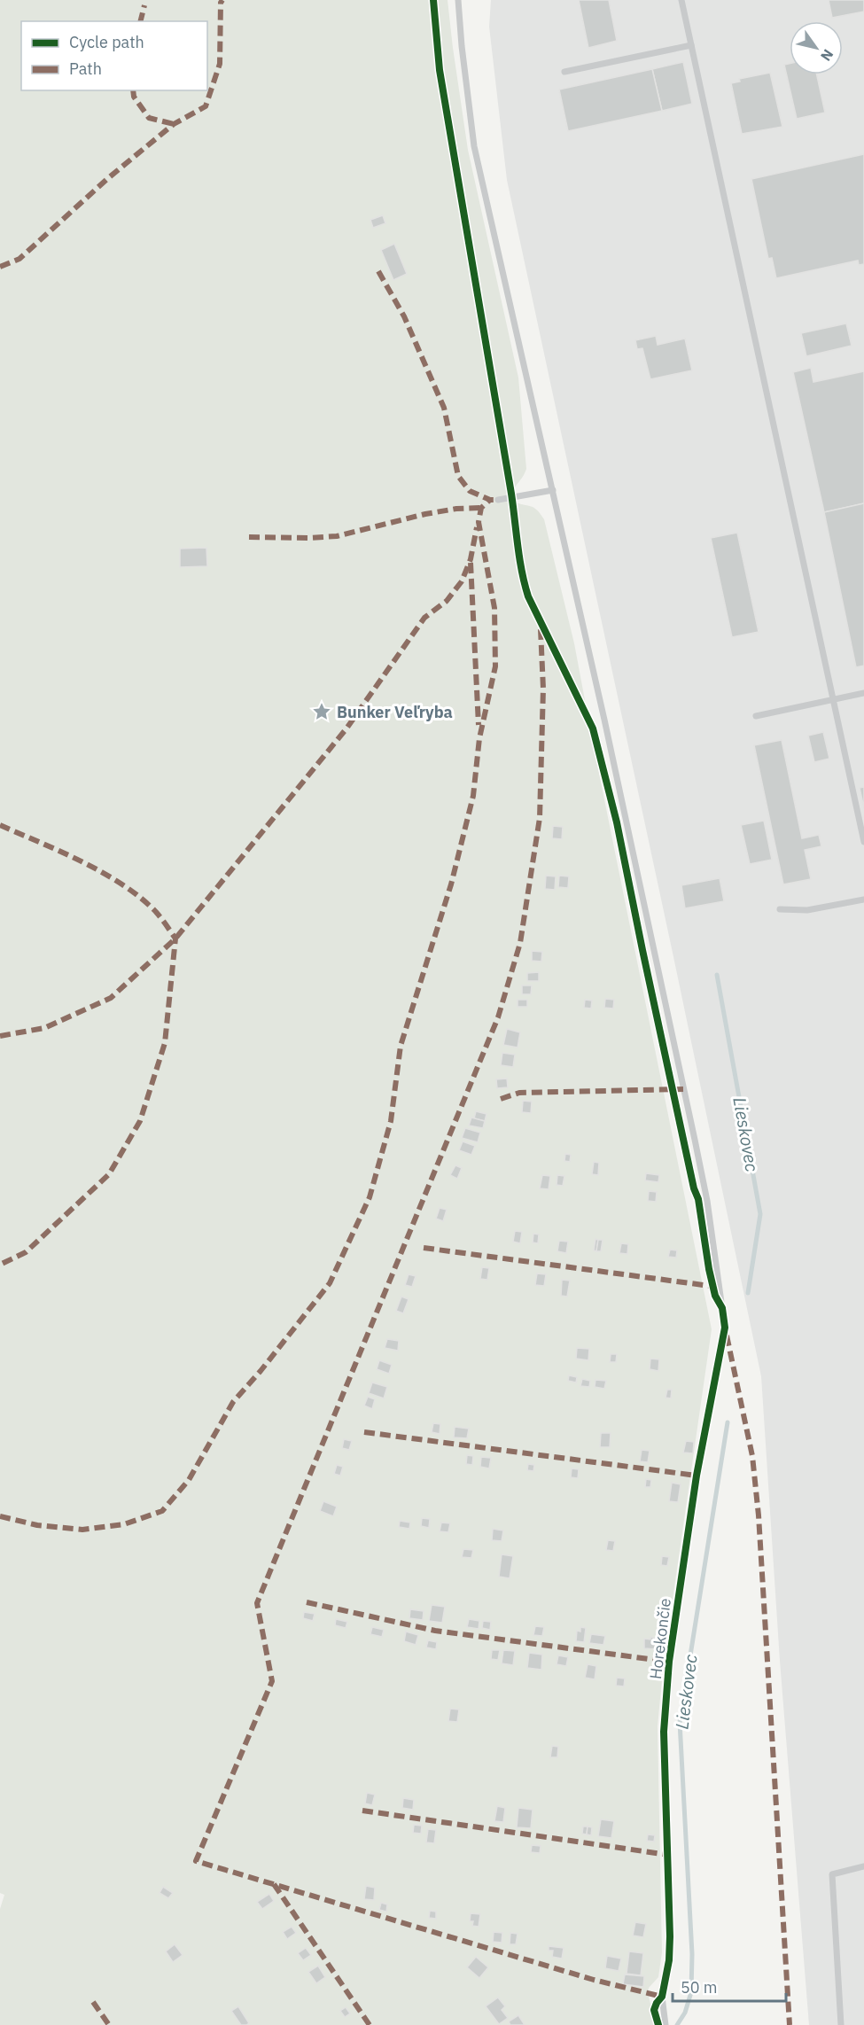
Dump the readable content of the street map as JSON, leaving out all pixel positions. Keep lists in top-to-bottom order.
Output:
{
  "streets": {
    "lane": ["Horekončie"]
  },
  "water": ["Lieskovec"],
  "places": {
    "place": ["Bunker Veľryba"]
  },
  "legend": ["Cycle path", "Path"],
  "scale_bar": "50 m",
  "north": "bottom right"
}
